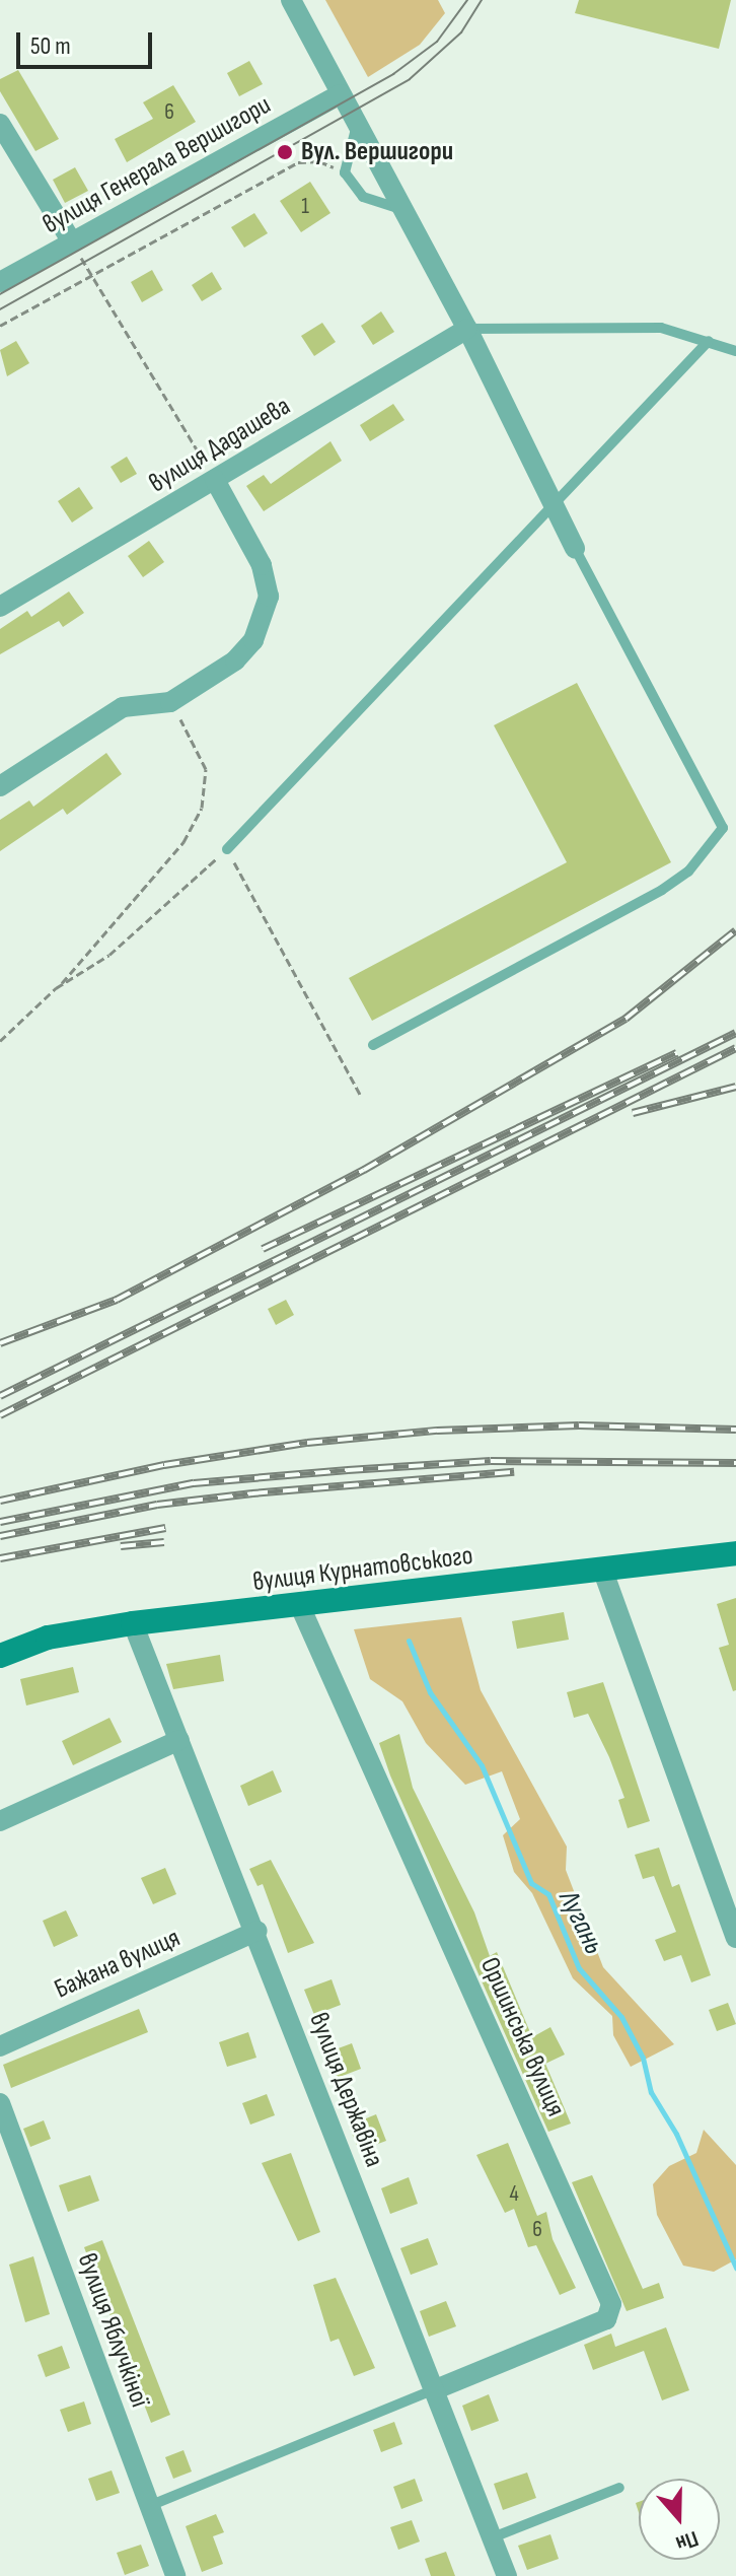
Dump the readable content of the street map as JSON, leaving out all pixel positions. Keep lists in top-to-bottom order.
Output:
{
  "streets": {
    "street": [
      "вулиця Генерала Вершигори",
      "вулиця Дадашева",
      "вулиця Курнатовського",
      "Бажана вулиця",
      "Оршинська вулиця",
      "вулиця Державіна",
      "вулиця Яблучкіної"
    ]
  },
  "crossings": [
    ["вулиця Курнатовського", "Оршинська вулиця"],
    ["вулиця Курнатовського", "вулиця Державіна"],
    ["Бажана вулиця", "вулиця Державіна"],
    ["Оршинська вулиця", "вулиця Державіна"]
  ],
  "water": ["Лугань"],
  "places": ["Вул. Вершигори"],
  "house_numbers": [
    "6",
    "1",
    "4",
    "6"
  ],
  "scale_bar": "50 m",
  "north": "bottom"
}
